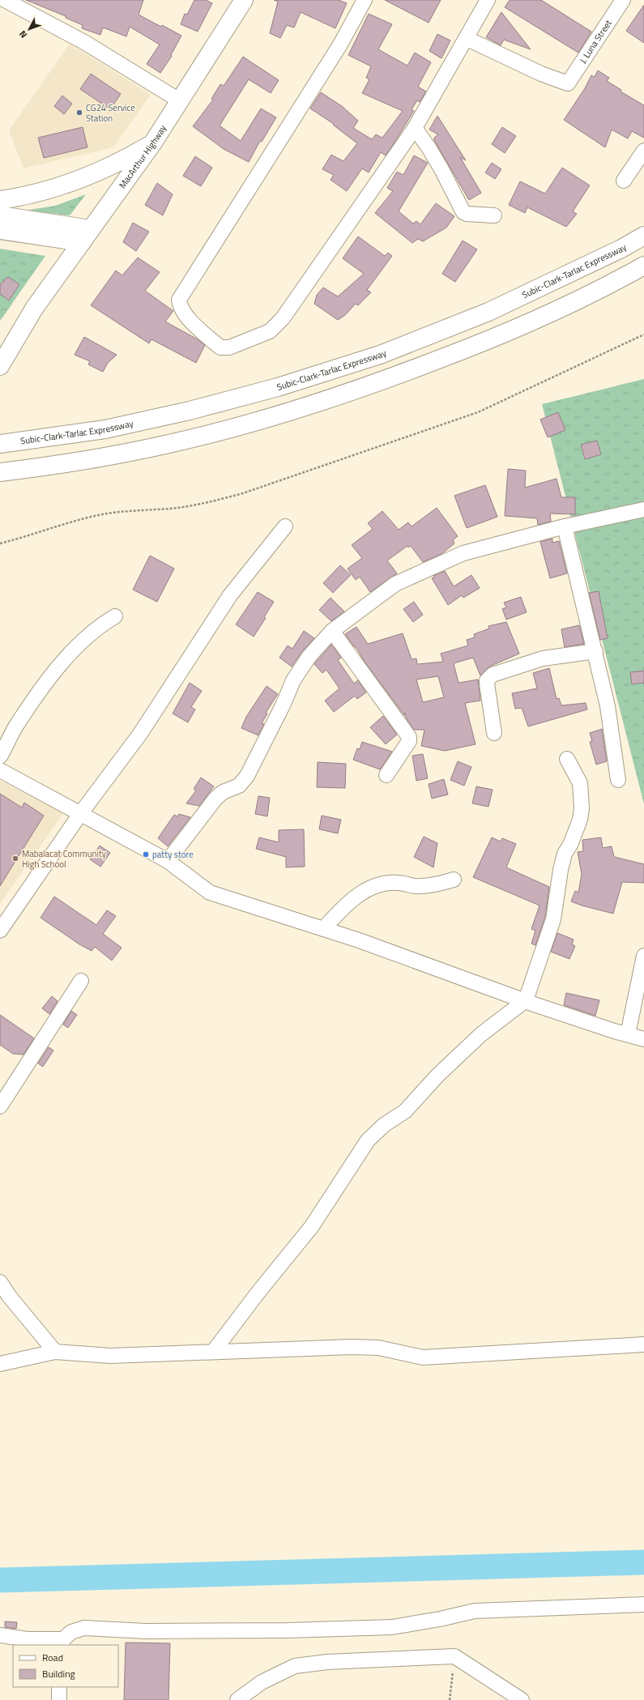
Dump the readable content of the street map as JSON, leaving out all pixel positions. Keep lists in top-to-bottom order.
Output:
{
  "streets": {
    "highway": ["MacArthur Highway", "Subic-Clark-Tarlac Expressway"],
    "street": ["J. Luna Street"]
  },
  "places": ["CG24 Service Station", "patty store", "Mabalacat Community High School"],
  "legend": ["Road", "Building"],
  "north": "bottom left"
}
